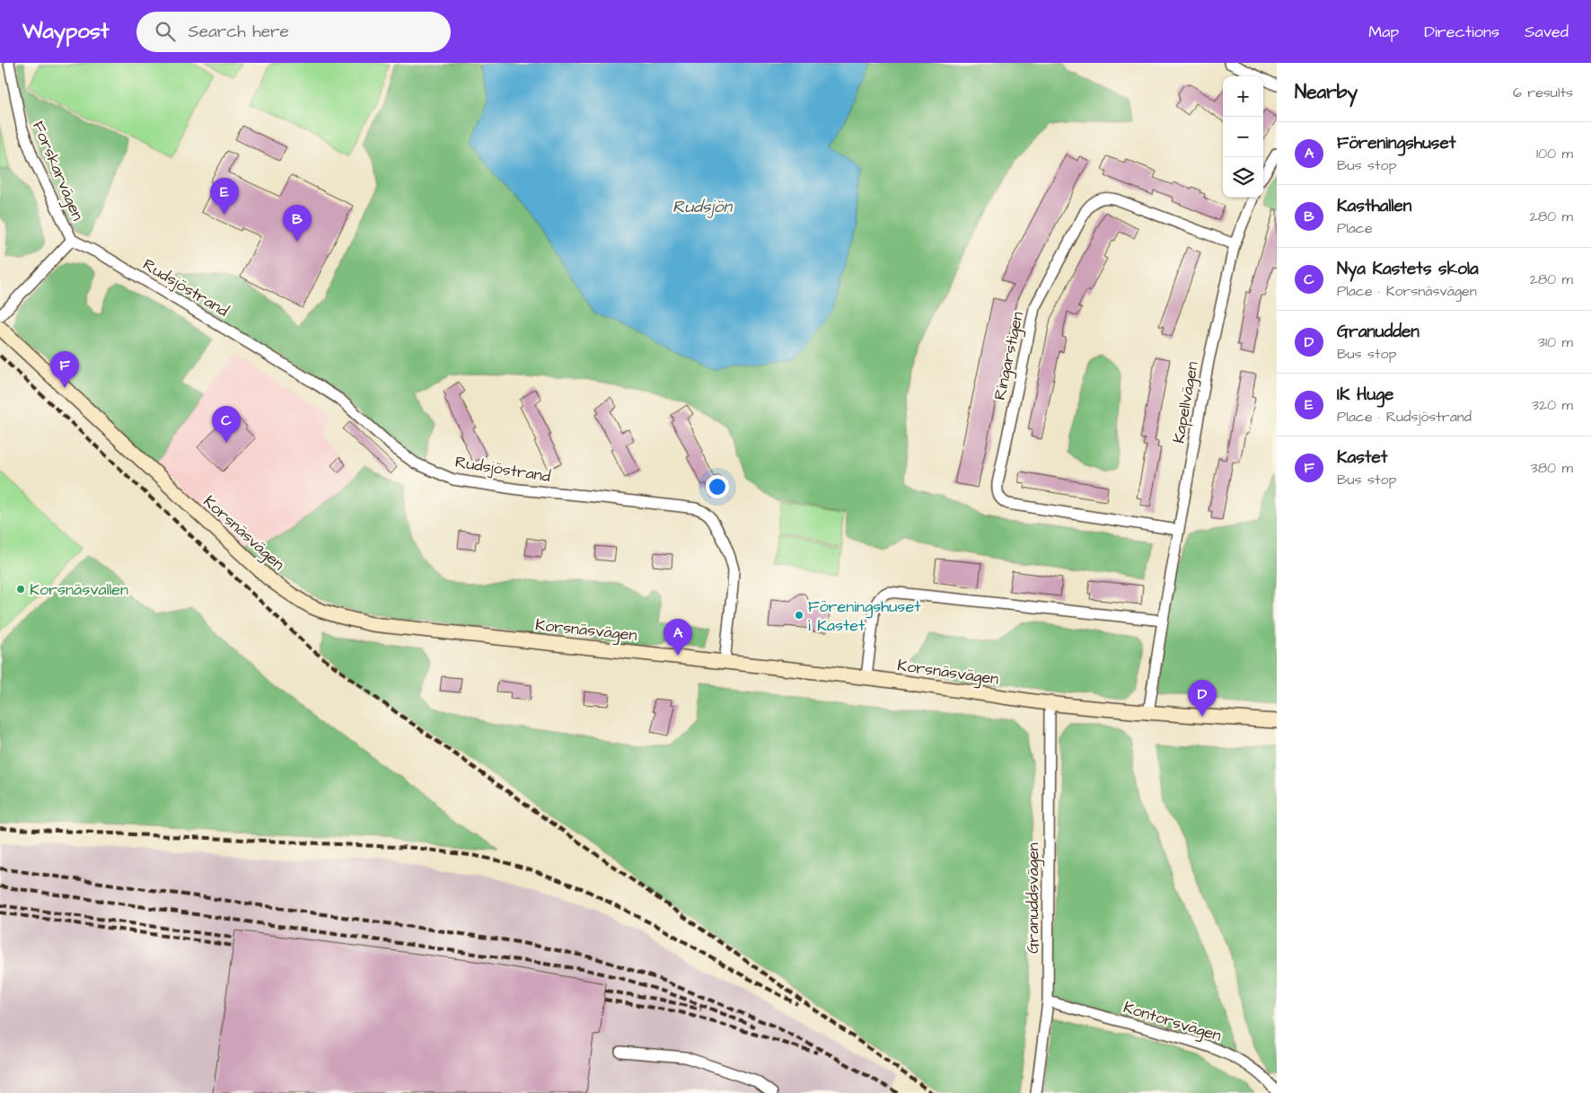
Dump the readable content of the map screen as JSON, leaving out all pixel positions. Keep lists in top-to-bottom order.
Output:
{
  "streets": {
    "street": [
      "Forskarvägen",
      "Rudsjöstrand",
      "Ringarstigen",
      "Kapellvägen",
      "Korsnäsvägen",
      "Granuddsvägen",
      "Kontorsvägen"
    ]
  },
  "crossings": [
    ["Forskarvägen", "Rudsjöstrand"],
    ["Rudsjöstrand", "Korsnäsvägen"],
    ["Ringarstigen", "Kapellvägen"],
    ["Kapellvägen", "Korsnäsvägen"],
    ["Korsnäsvägen", "Granuddsvägen"],
    ["Granuddsvägen", "Kontorsvägen"]
  ],
  "water": ["Rudsjön"],
  "places": ["Korsnäsvallen", "Föreningshuset i Kastet"],
  "page": {
    "header": "Waypost",
    "search": "Search here",
    "nav": ["Map", "Directions", "Saved"],
    "heading": ["Nearby", "6 results"],
    "map_buttons": ["+", "−"],
    "list": [
      {
        "mark": "A",
        "name": "Föreningshuset",
        "note": "Bus stop",
        "value": "100 m"
      },
      {
        "mark": "B",
        "name": "Kasthallen",
        "note": "Place",
        "value": "280 m"
      },
      {
        "mark": "C",
        "name": "Nya Kastets skola",
        "note": "Place · Korsnäsvägen",
        "value": "280 m"
      },
      {
        "mark": "D",
        "name": "Granudden",
        "note": "Bus stop",
        "value": "310 m"
      },
      {
        "mark": "E",
        "name": "IK Huge",
        "note": "Place · Rudsjöstrand",
        "value": "320 m"
      },
      {
        "mark": "F",
        "name": "Kastet",
        "note": "Bus stop",
        "value": "380 m"
      }
    ],
    "pins": [
      "E",
      "B",
      "F",
      "C",
      "A",
      "D"
    ]
  }
}
